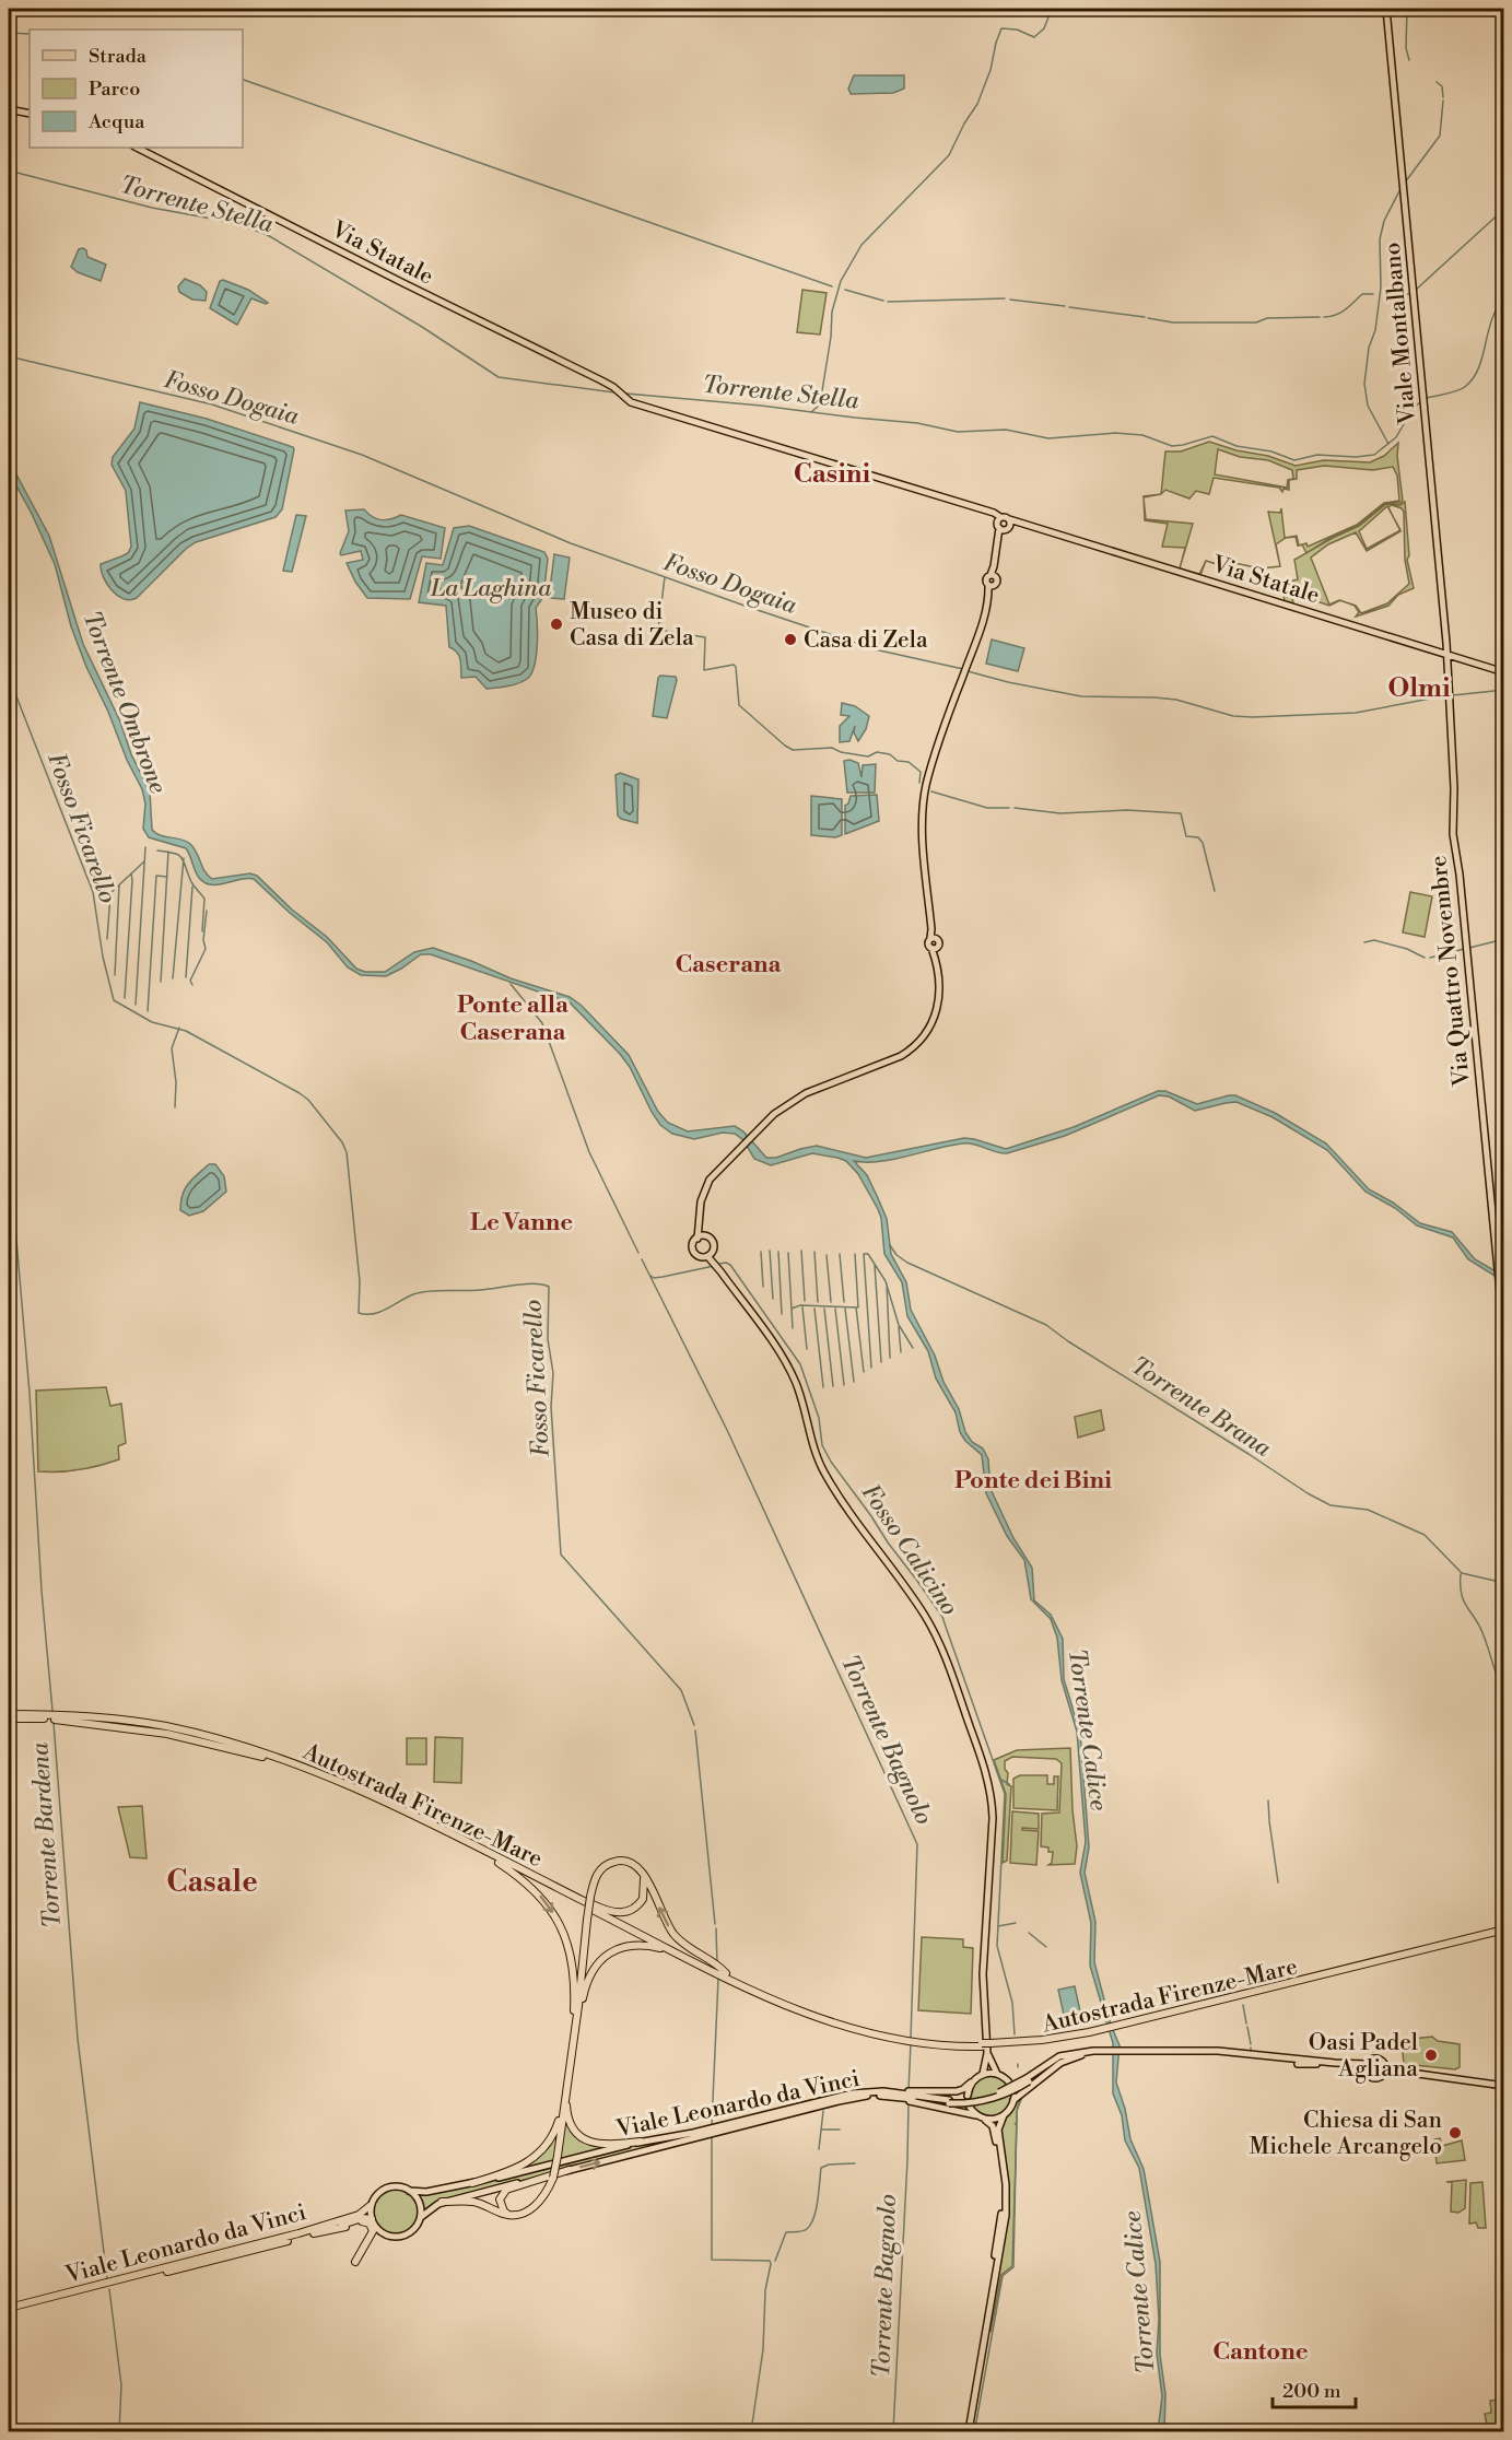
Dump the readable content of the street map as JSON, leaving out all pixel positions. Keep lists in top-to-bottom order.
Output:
{
  "streets": {
    "highway": ["Autostrada Firenze-Mare", "Viale Leonardo da Vinci"],
    "main road": ["Via Statale", "Viale Montalbano", "Via Quattro Novembre"]
  },
  "crossings": [
    ["Via Statale", "Viale Montalbano"],
    ["Via Statale", "Via Quattro Novembre"],
    ["Viale Montalbano", "Via Quattro Novembre"]
  ],
  "districts": [
    "Casini",
    "Olmi",
    "Caserana",
    "Ponte alla Caserana",
    "Le Vanne",
    "Ponte dei Bini",
    "Casale",
    "Cantone"
  ],
  "water": [
    "Torrente Stella",
    "Fosso Dogaia",
    "La Laghina",
    "Torrente Ombrone",
    "Fosso Ficarello",
    "Torrente Brana",
    "Fosso Calicino",
    "Torrente Calice",
    "Torrente Bagnolo",
    "Torrente Bardena"
  ],
  "places": [
    "Museo di Casa di Zela",
    "Casa di Zela",
    "Oasi Padel Agliana",
    "Chiesa di San Michele Arcangelo"
  ],
  "legend": ["Strada", "Parco", "Acqua"],
  "scale_bar": "200 m"
}
